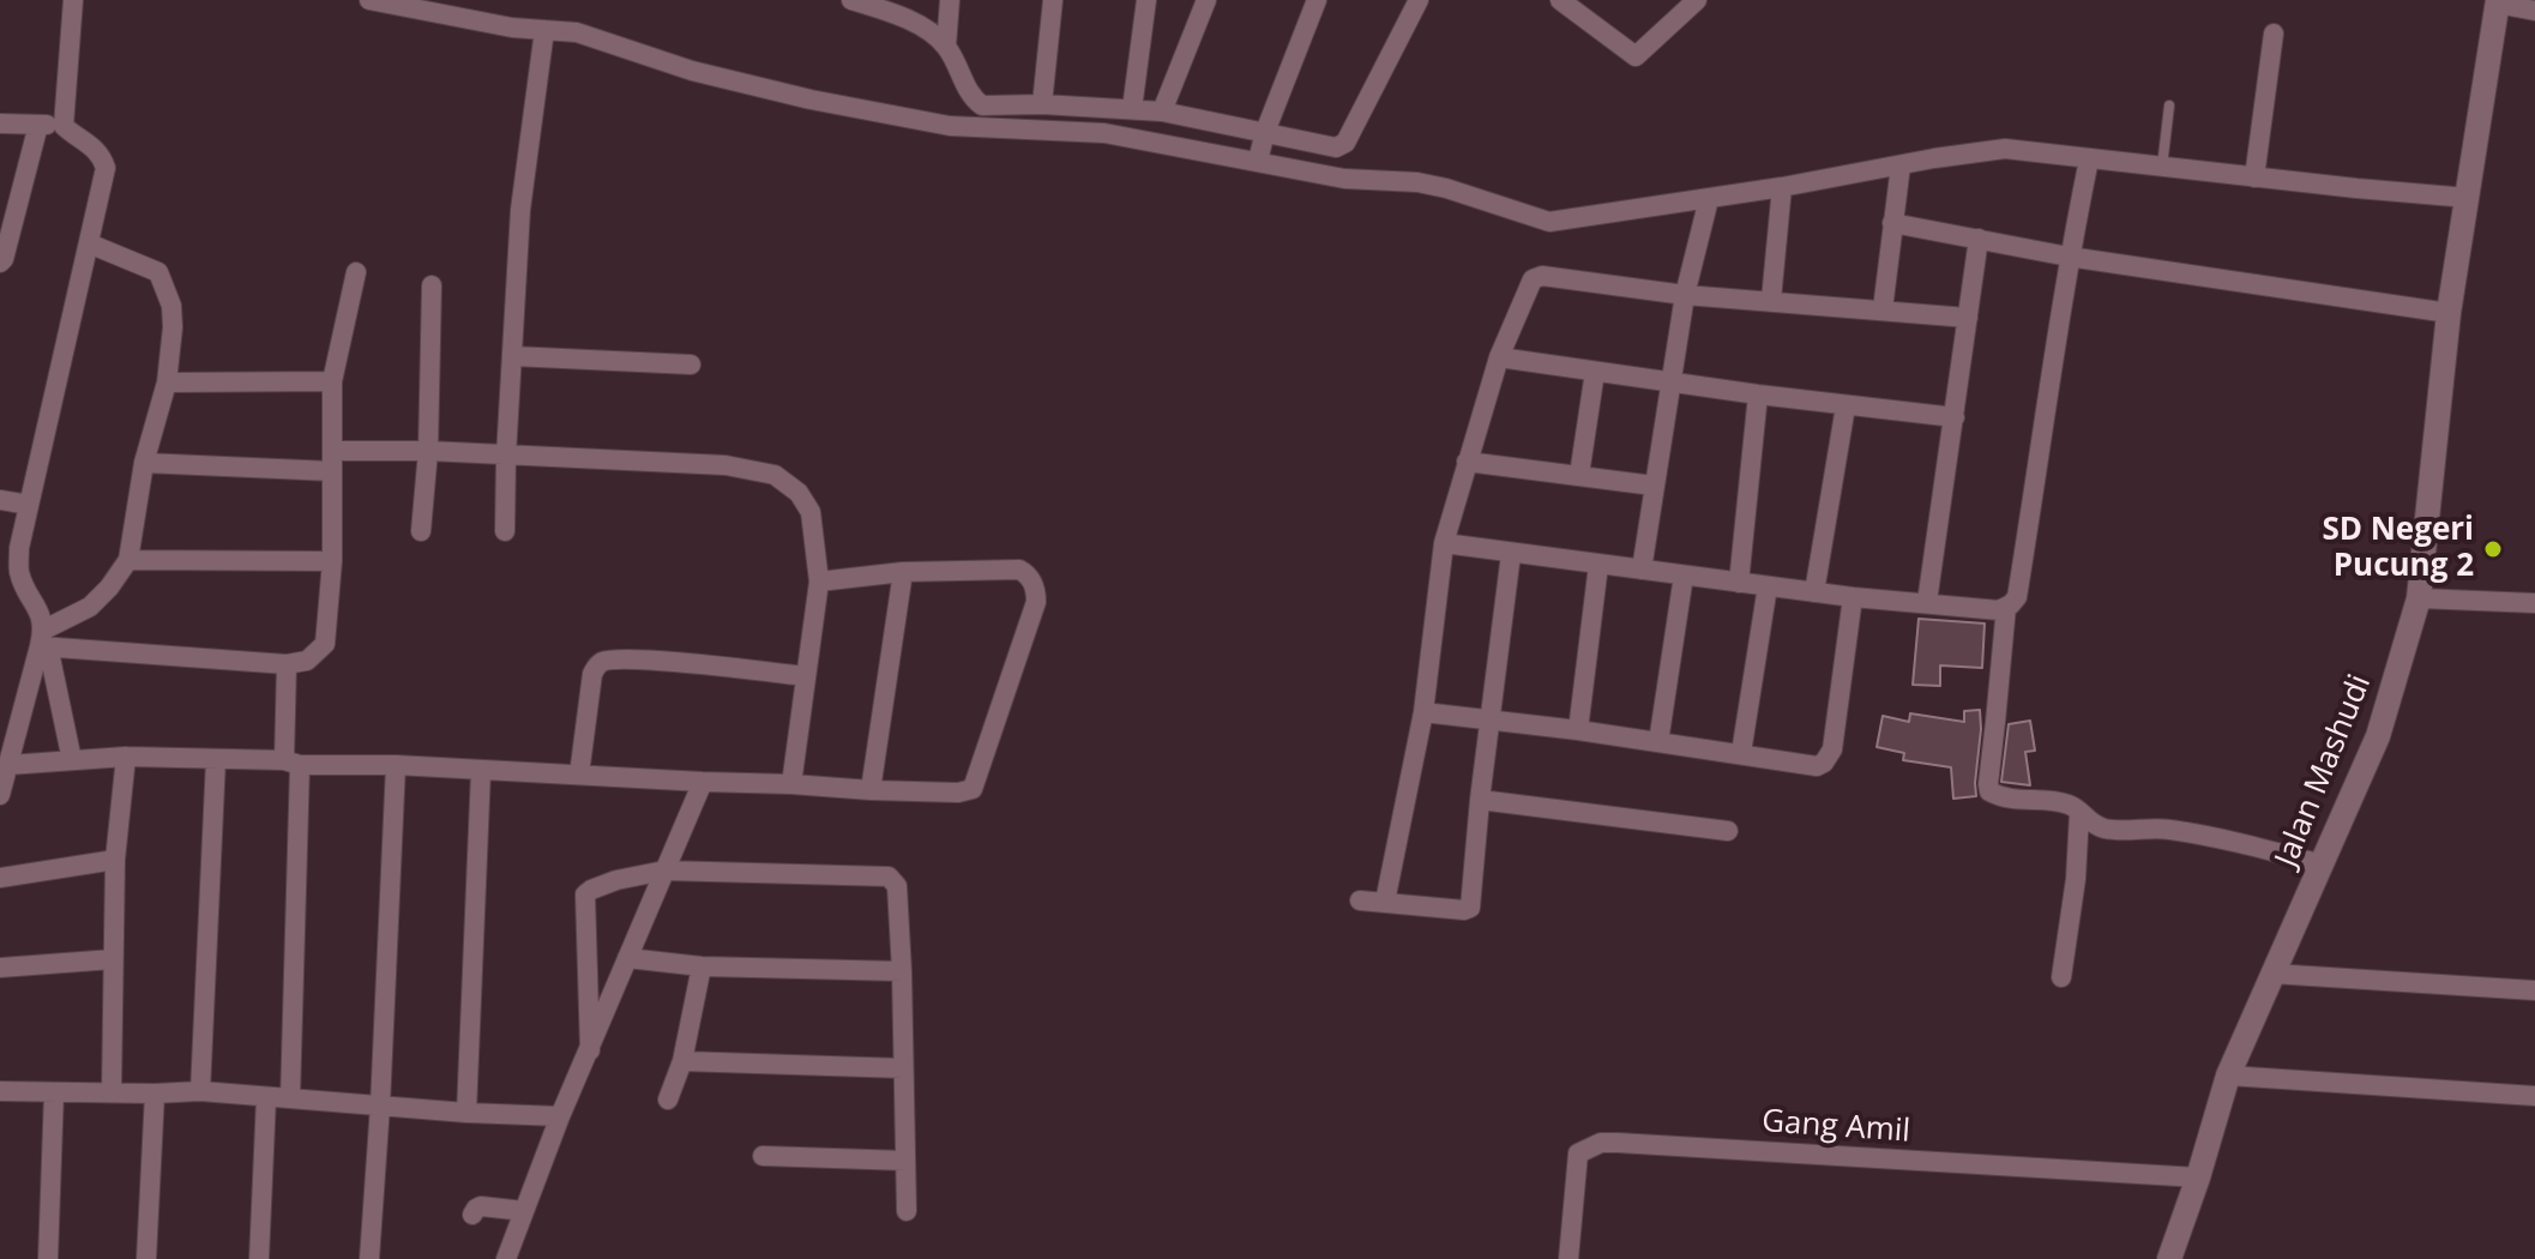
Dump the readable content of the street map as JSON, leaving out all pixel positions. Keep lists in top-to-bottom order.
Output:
{
  "streets": {
    "street": ["Jalan Mashudi", "Gang Amil"]
  },
  "crossings": [
    ["Jalan Mashudi", "Gang Amil"]
  ],
  "places": ["SD Negeri Pucung 2"]
}
